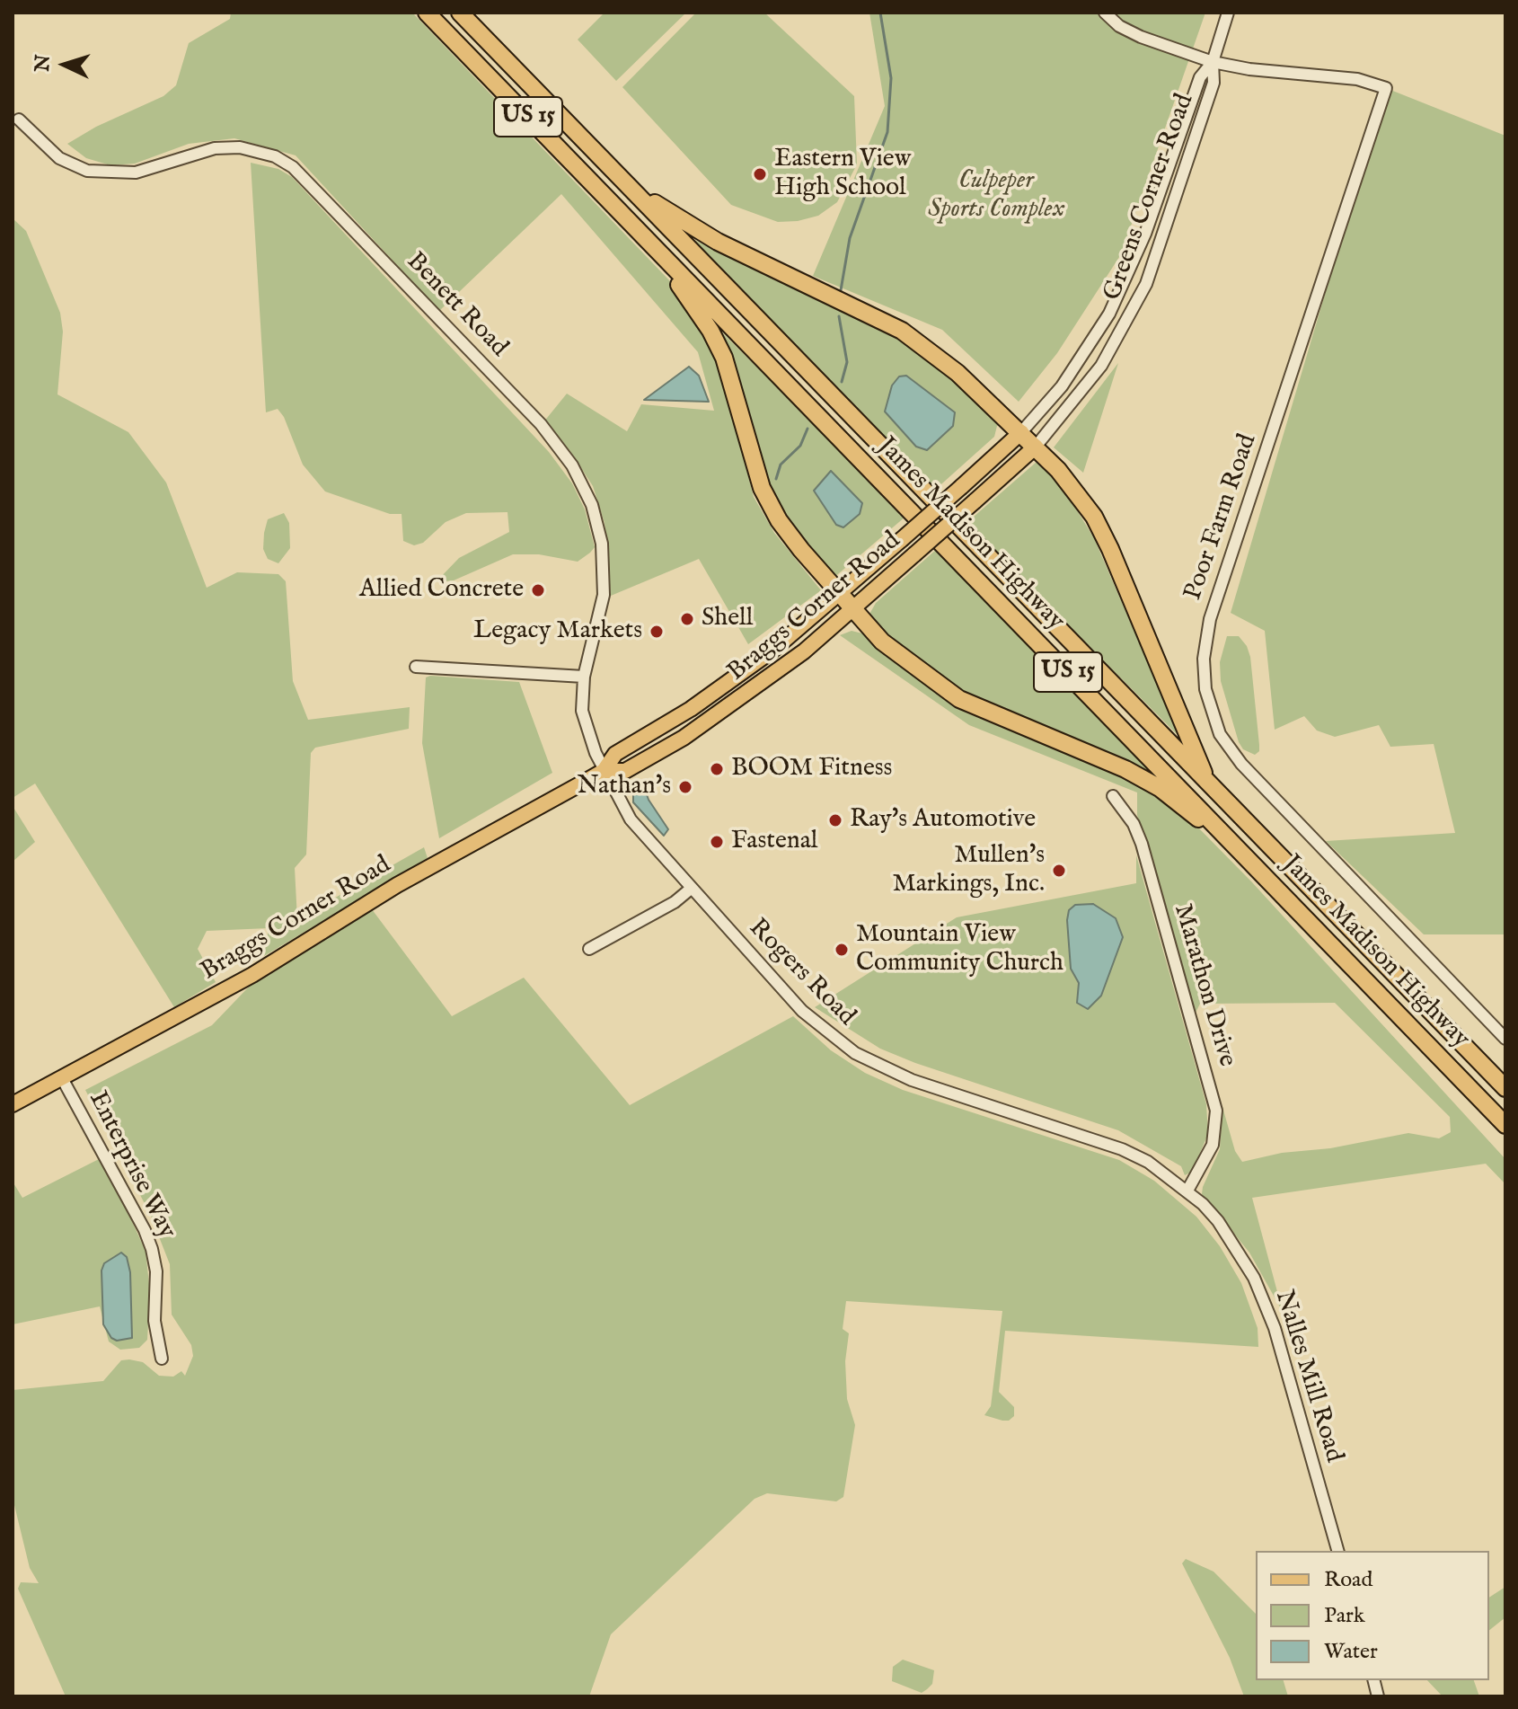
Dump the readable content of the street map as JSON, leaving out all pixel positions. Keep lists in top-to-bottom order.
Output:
{
  "streets": {
    "highway": ["US 15", "James Madison Highway"],
    "main road": ["Braggs Corner Road"],
    "street": [
      "Greens Corner Road",
      "Benett Road",
      "Poor Farm Road",
      "Rogers Road",
      "Marathon Drive",
      "Enterprise Way",
      "Nalles Mill Road"
    ]
  },
  "crossings": [
    ["Greens Corner Road", "Poor Farm Road"],
    ["Greens Corner Road", "Braggs Corner Road"],
    ["Benett Road", "Braggs Corner Road"],
    ["Benett Road", "Rogers Road"],
    ["Braggs Corner Road", "Rogers Road"],
    ["Braggs Corner Road", "Enterprise Way"],
    ["Rogers Road", "Marathon Drive"],
    ["Rogers Road", "Nalles Mill Road"],
    ["Marathon Drive", "Nalles Mill Road"]
  ],
  "parks": ["Culpeper Sports Complex"],
  "places": [
    "Eastern View High School",
    "Allied Concrete",
    "Shell",
    "Legacy Markets",
    "BOOM Fitness",
    "Nathan's",
    "Ray's Automotive",
    "Fastenal",
    "Mullen's Markings, Inc.",
    "Mountain View Community Church"
  ],
  "legend": ["Road", "Park", "Water"],
  "north": "left"
}
